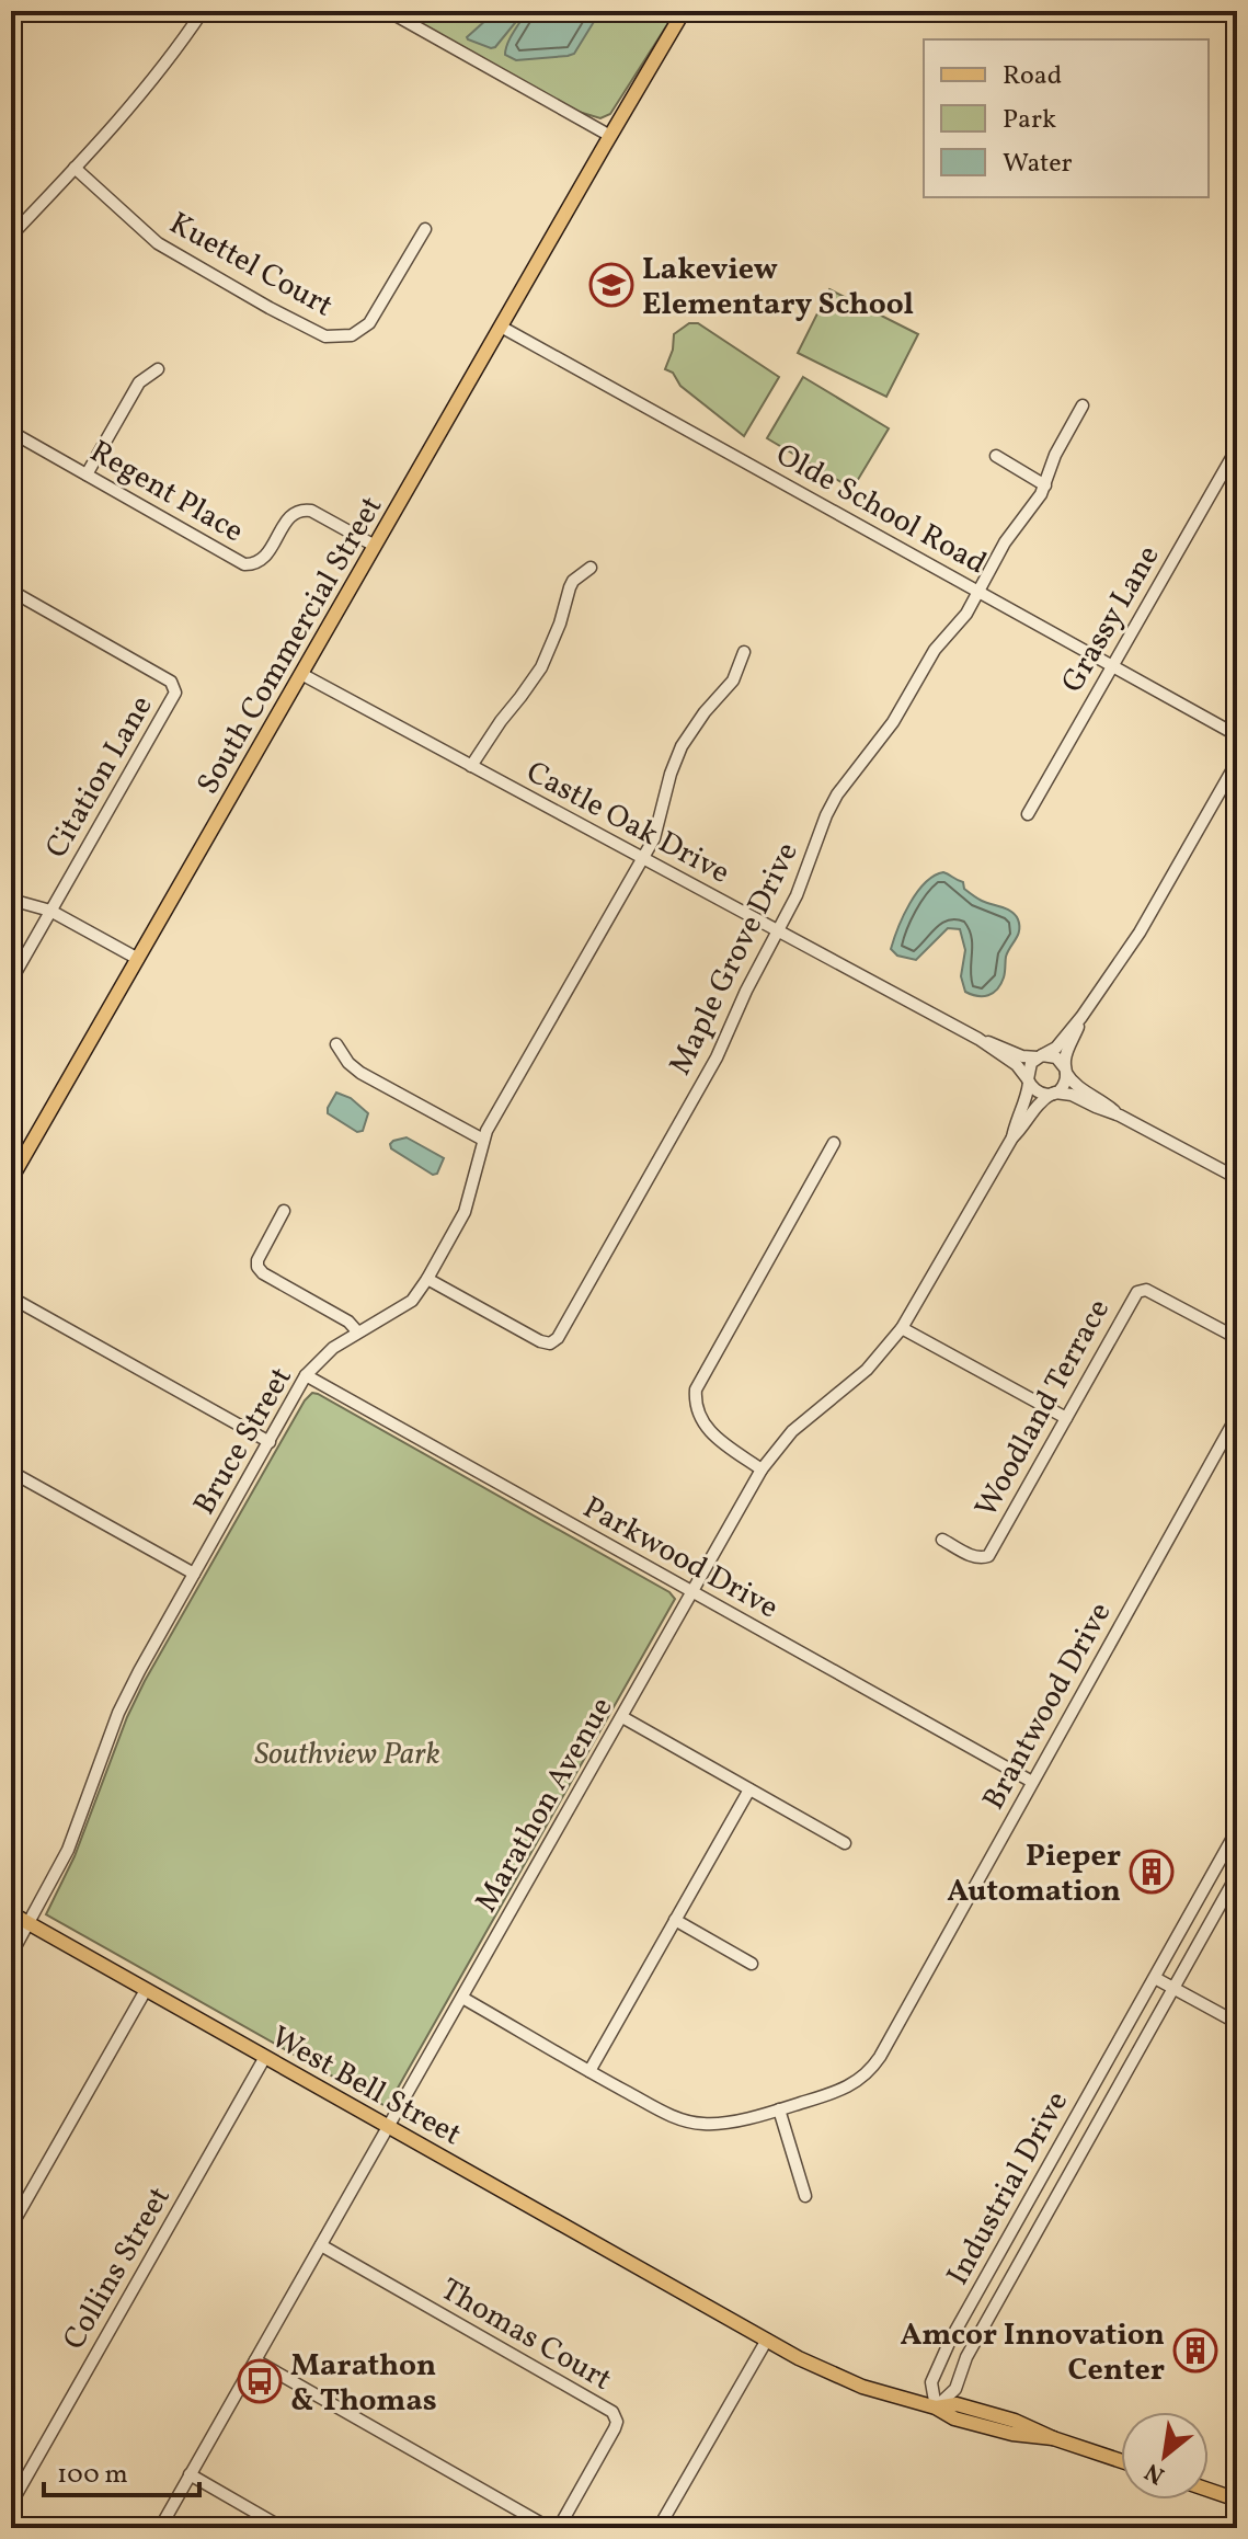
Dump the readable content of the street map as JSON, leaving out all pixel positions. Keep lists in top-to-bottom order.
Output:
{
  "streets": {
    "main road": ["South Commercial Street", "West Bell Street"],
    "street": [
      "Kuettel Court",
      "Regent Place",
      "Olde School Road",
      "Grassy Lane",
      "Citation Lane",
      "Castle Oak Drive",
      "Maple Grove Drive",
      "Woodland Terrace",
      "Bruce Street",
      "Parkwood Drive",
      "Brantwood Drive",
      "Marathon Avenue",
      "Industrial Drive",
      "Collins Street",
      "Thomas Court"
    ]
  },
  "crossings": [
    ["Regent Place", "South Commercial Street"],
    ["Olde School Road", "Grassy Lane"],
    ["Olde School Road", "South Commercial Street"],
    ["Olde School Road", "Maple Grove Drive"],
    ["South Commercial Street", "Castle Oak Drive"],
    ["Castle Oak Drive", "Maple Grove Drive"],
    ["Castle Oak Drive", "Bruce Street"],
    ["Castle Oak Drive", "Marathon Avenue"],
    ["Maple Grove Drive", "Bruce Street"],
    ["Bruce Street", "Parkwood Drive"],
    ["Bruce Street", "West Bell Street"],
    ["Parkwood Drive", "Brantwood Drive"],
    ["Parkwood Drive", "Marathon Avenue"],
    ["Brantwood Drive", "Marathon Avenue"],
    ["Marathon Avenue", "West Bell Street"],
    ["Marathon Avenue", "Thomas Court"],
    ["West Bell Street", "Collins Street"]
  ],
  "parks": ["Southview Park"],
  "places": {
    "school or university": ["Lakeview Elementary School"],
    "building": ["Pieper Automation", "Amcor Innovation Center"],
    "bus stop": ["Marathon & Thomas"]
  },
  "legend": ["Road", "Park", "Water"],
  "scale_bar": "100 m",
  "north": "bottom left"
}
